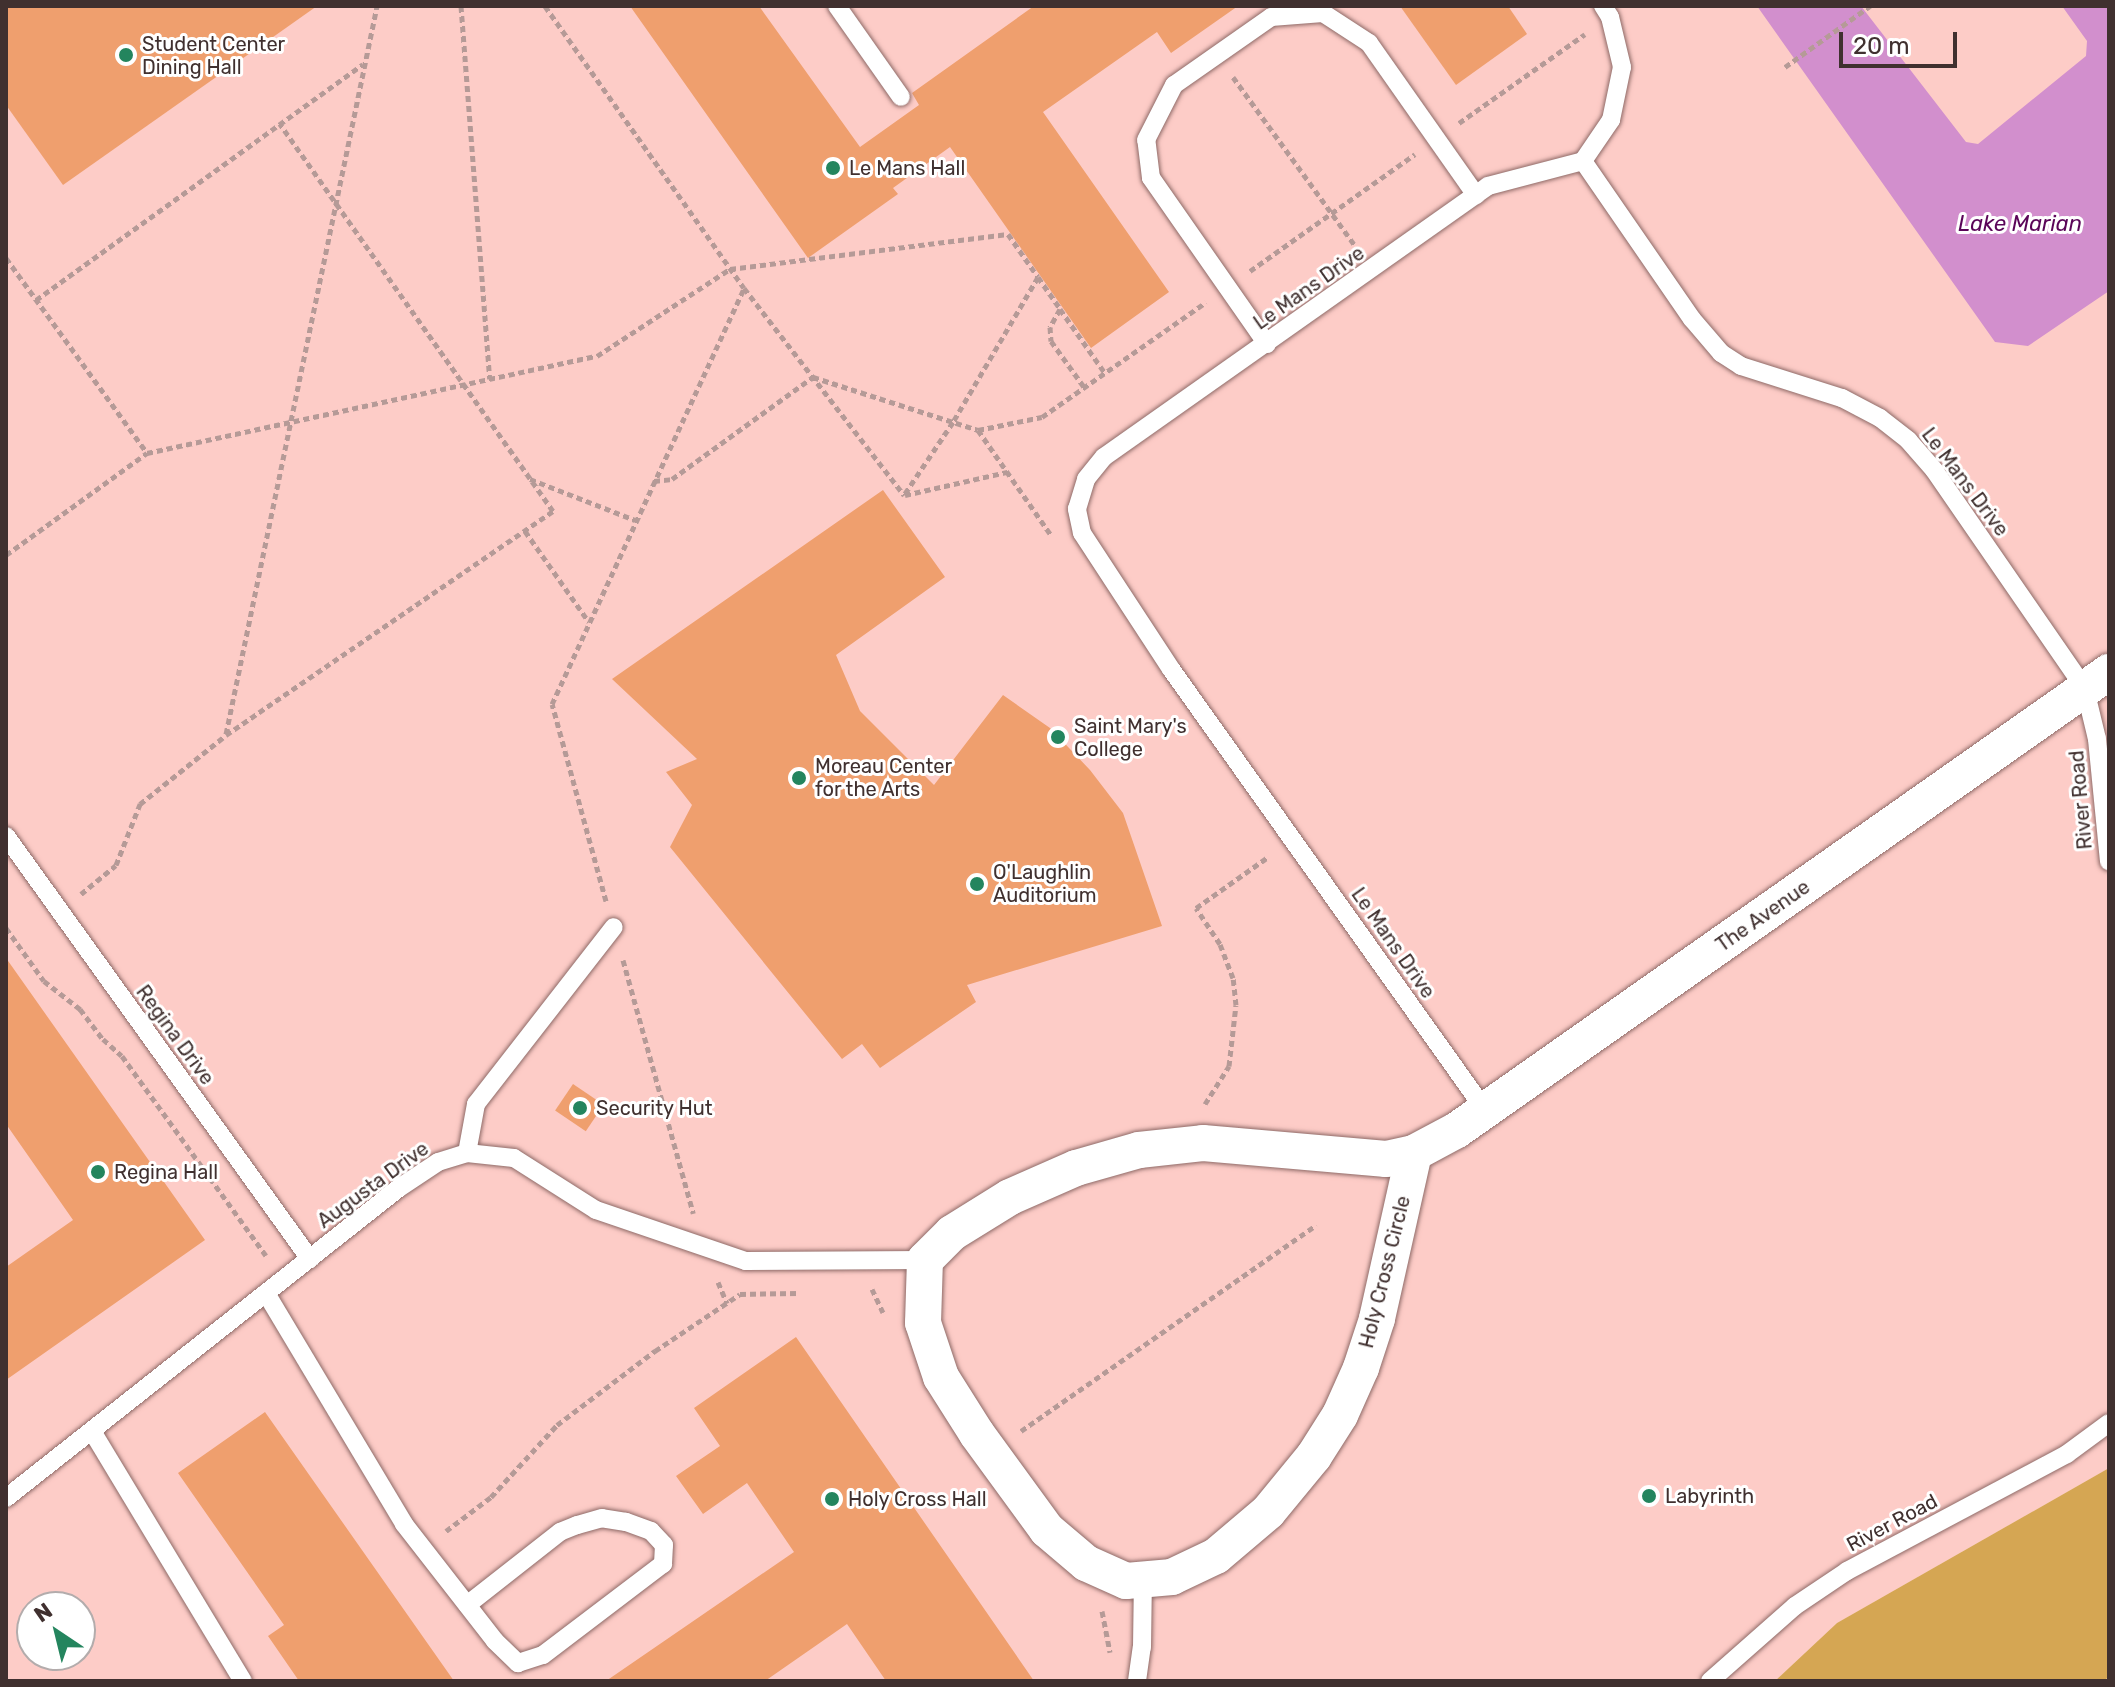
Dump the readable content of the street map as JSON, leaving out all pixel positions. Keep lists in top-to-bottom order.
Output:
{
  "streets": {
    "street": ["The Avenue", "Holy Cross Circle"],
    "lane": [
      "Le Mans Drive",
      "River Road",
      "Regina Drive",
      "Augusta Drive"
    ]
  },
  "crossings": [
    ["Le Mans Drive", "River Road"],
    ["Le Mans Drive", "The Avenue"],
    ["River Road", "The Avenue"],
    ["The Avenue", "Holy Cross Circle"],
    ["Regina Drive", "Augusta Drive"],
    ["Augusta Drive", "Holy Cross Circle"]
  ],
  "water": ["Lake Marian"],
  "places": [
    "Student Center Dining Hall",
    "Le Mans Hall",
    "Saint Mary's College",
    "Moreau Center for the Arts",
    "O'Laughlin Auditorium",
    "Security Hut",
    "Regina Hall",
    "Labyrinth",
    "Holy Cross Hall"
  ],
  "scale_bar": "20 m",
  "north": "top left"
}
